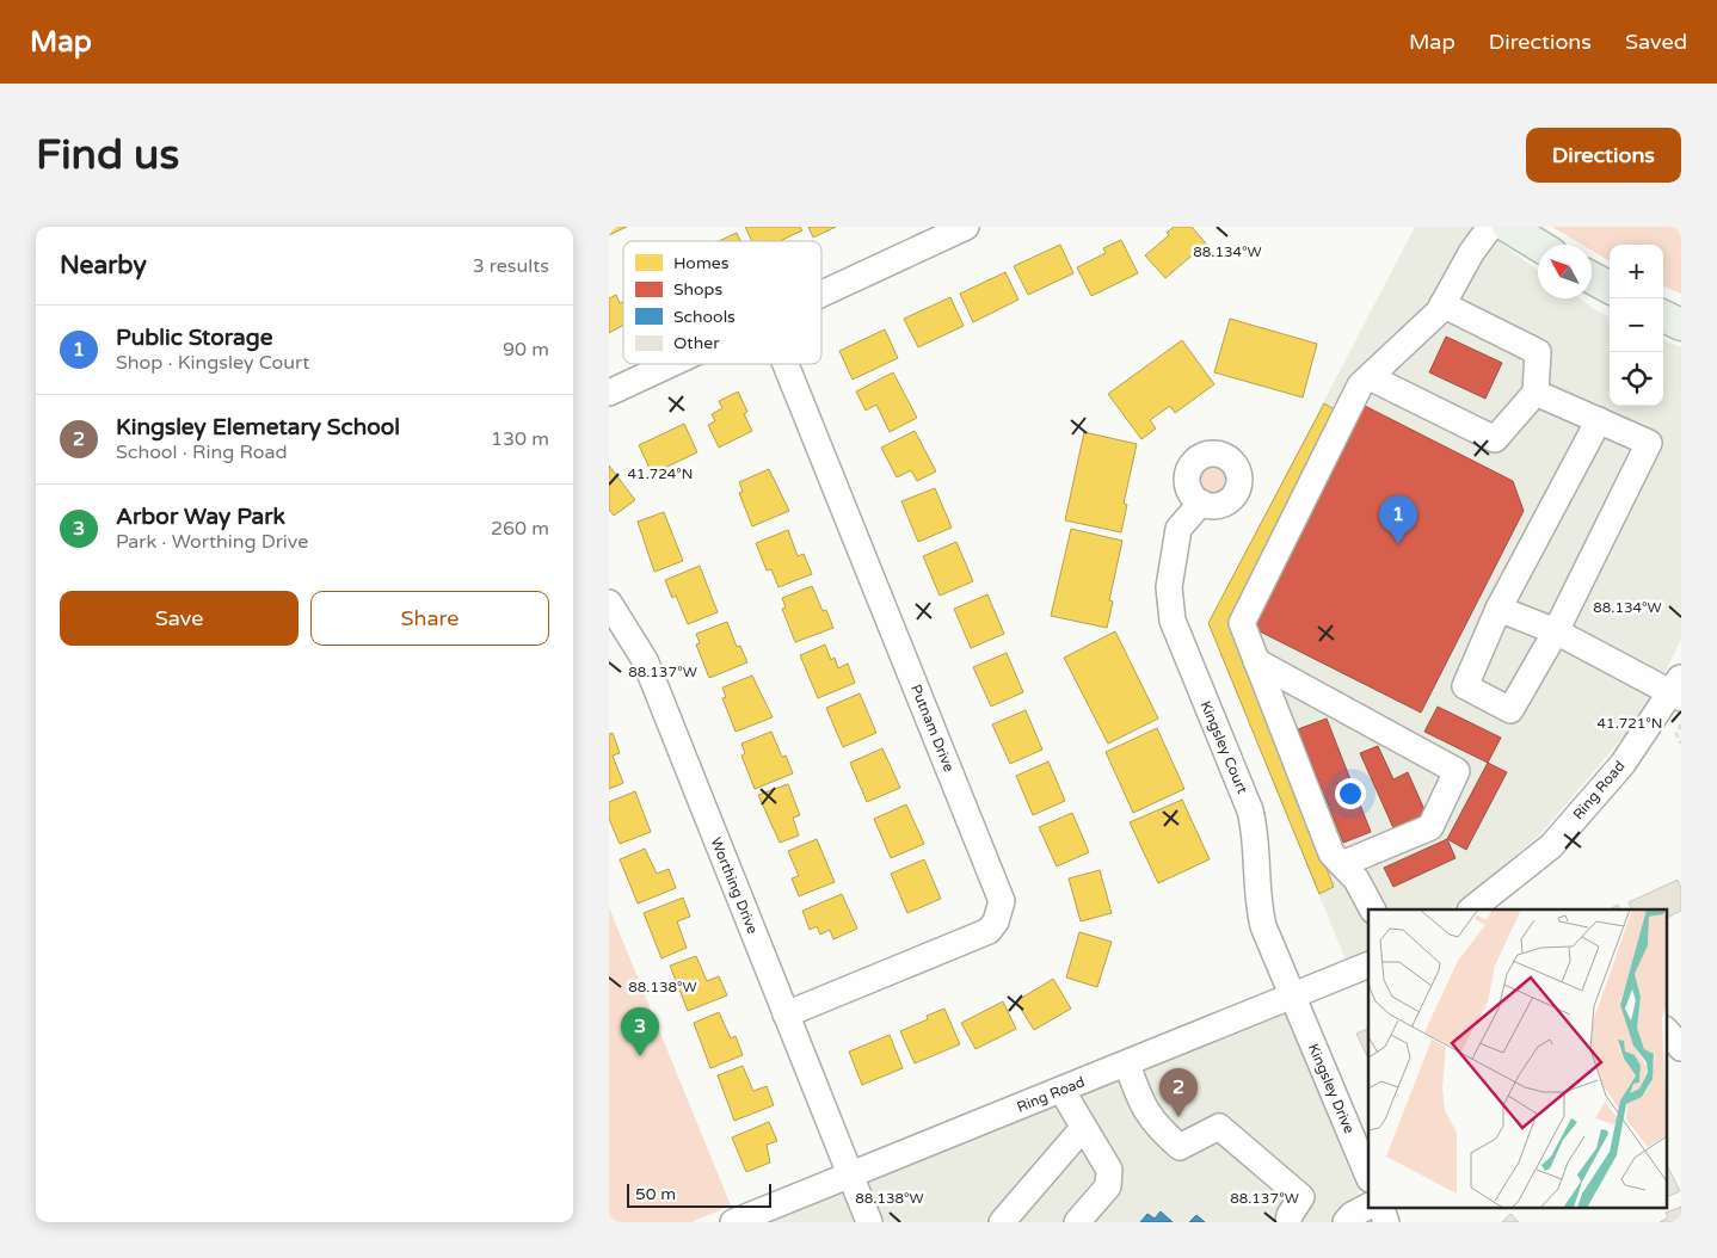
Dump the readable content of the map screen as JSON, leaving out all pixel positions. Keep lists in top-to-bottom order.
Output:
{
  "streets": {
    "street": [
      "Putnam Drive",
      "Kingsley Court",
      "Ring Road",
      "Worthing Drive",
      "Kingsley Drive"
    ]
  },
  "crossings": [
    ["Putnam Drive", "Worthing Drive"],
    ["Kingsley Court", "Ring Road"],
    ["Kingsley Court", "Kingsley Drive"],
    ["Ring Road", "Worthing Drive"],
    ["Ring Road", "Kingsley Drive"]
  ],
  "legend": [
    "Homes",
    "Shops",
    "Schools",
    "Other"
  ],
  "scale_bar": "50 m",
  "north": "top left",
  "page": {
    "header": "Map",
    "nav": ["Map", "Directions", "Saved"],
    "buttons": [
      "Directions",
      ["Save", "Share"]
    ],
    "title": "Find us",
    "heading": ["Nearby", "3 results"],
    "map_buttons": ["+", "−"],
    "list": [
      {
        "mark": "1",
        "name": "Public Storage",
        "note": "Shop · Kingsley Court",
        "value": "90 m"
      },
      {
        "mark": "2",
        "name": "Kingsley Elemetary School",
        "note": "School · Ring Road",
        "value": "130 m"
      },
      {
        "mark": "3",
        "name": "Arbor Way Park",
        "note": "Park · Worthing Drive",
        "value": "260 m"
      }
    ],
    "pins": ["1", "3", "2"],
    "scale": "50 m"
  },
  "coordinates": [
    "88.134°W",
    "41.724°N",
    "88.137°W",
    "41.721°N",
    "88.138°W"
  ]
}
